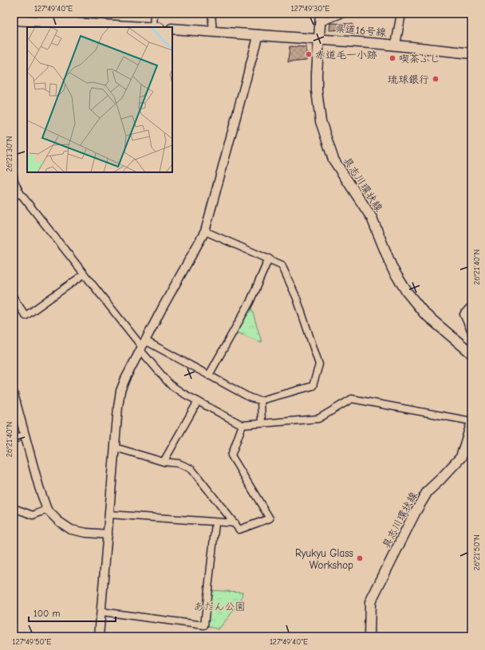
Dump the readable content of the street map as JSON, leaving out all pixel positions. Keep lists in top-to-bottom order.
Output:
{
  "streets": {
    "main road": ["県道16号線", "具志川環状線"]
  },
  "crossings": [
    ["県道16号線", "具志川環状線"]
  ],
  "parks": ["あだん公園"],
  "places": [
    "赤道毛一小跡",
    "喫茶ふじ",
    "琉球銀行",
    "Ryukyu Glass Workshop"
  ],
  "scale_bar": "100 m",
  "coordinates": [
    "127°49'40\"E",
    "127°49'30\"E",
    "26°21'30\"N",
    "26°21'40\"N",
    "26°21'50\"N",
    "127°49'50\"E"
  ]
}
